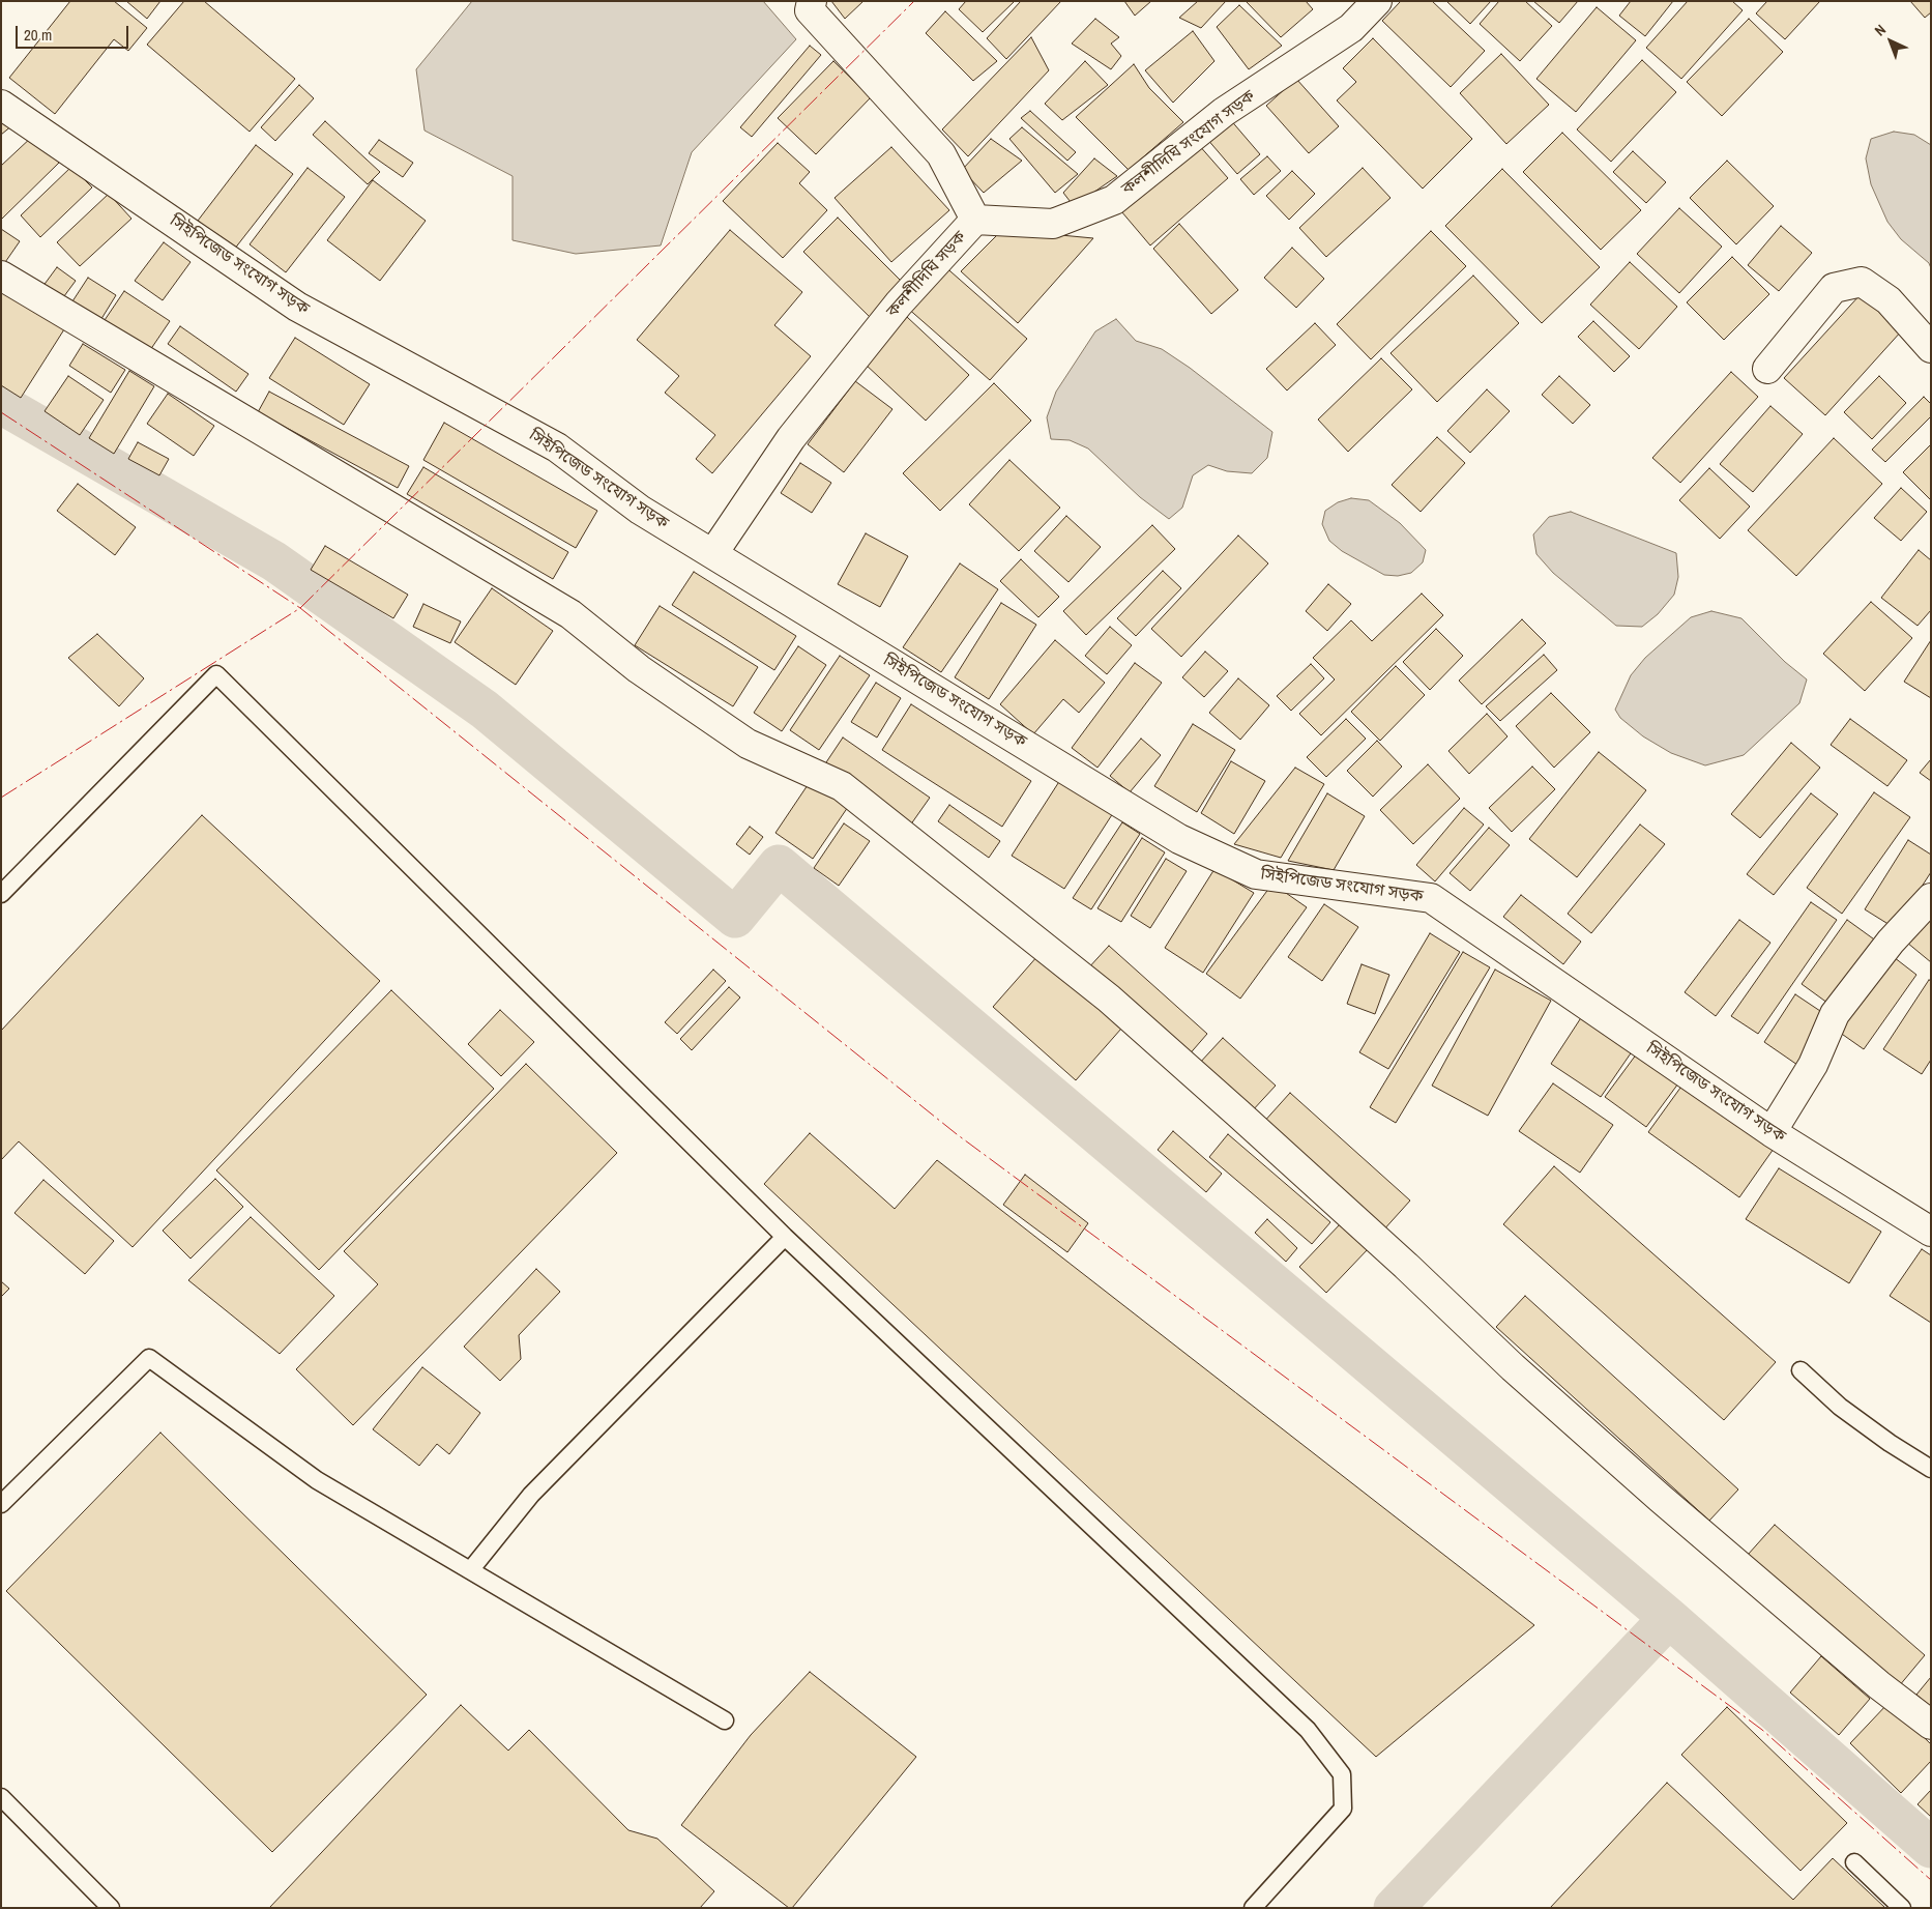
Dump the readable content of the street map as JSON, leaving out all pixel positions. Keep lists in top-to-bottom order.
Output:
{
  "streets": {
    "street": ["কলশীদিঘি সংযোগ সড়ক", "সিইপিজেড সংযোগ সড়ক", "কলশীদিঘি সড়ক"]
  },
  "crossings": [
    ["কলশীদিঘি সংযোগ সড়ক", "কলশীদিঘি সড়ক"],
    ["সিইপিজেড সংযোগ সড়ক", "কলশীদিঘি সড়ক"]
  ],
  "scale_bar": "20 m",
  "north": "top left"
}
